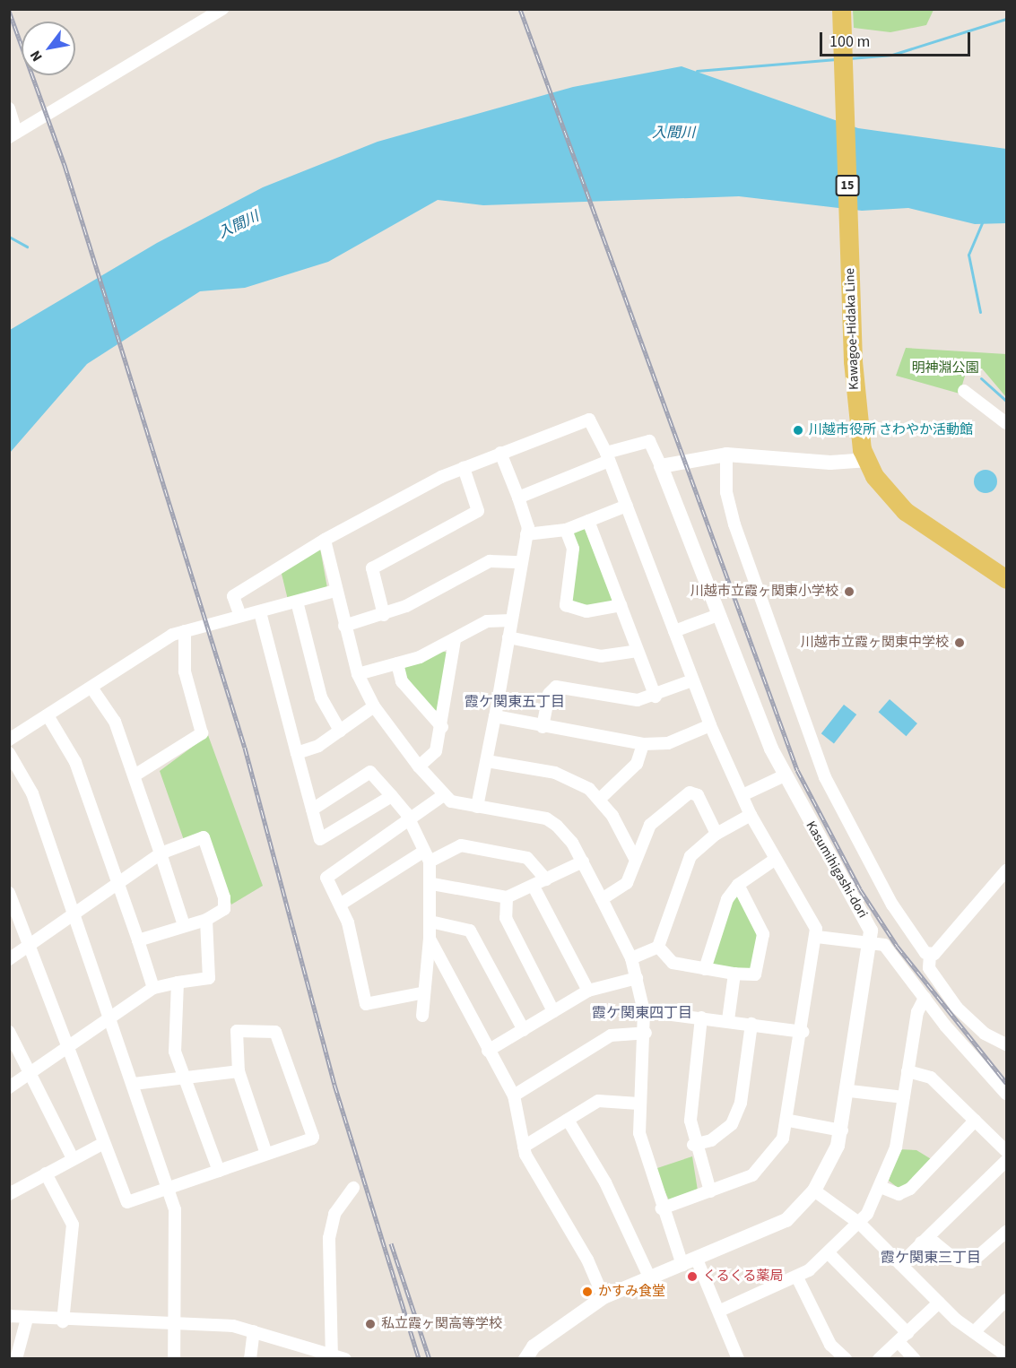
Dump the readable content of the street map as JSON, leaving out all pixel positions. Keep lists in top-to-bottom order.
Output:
{
  "streets": {
    "main road": ["15", "Kawagoe-Hidaka Line"],
    "street": ["Kasumihigashi-dori"]
  },
  "districts": ["霞ケ関東五丁目", "霞ケ関東四丁目", "霞ケ関東三丁目"],
  "water": ["入間川"],
  "parks": ["明神淵公園"],
  "places": [
    "川越市役所 さわやか活動館",
    "川越市立霞ヶ関東小学校",
    "川越市立霞ヶ関東中学校",
    "くるくる薬局",
    "かすみ食堂",
    "私立霞ヶ関高等学校"
  ],
  "scale_bar": "100 m",
  "north": "bottom left"
}
